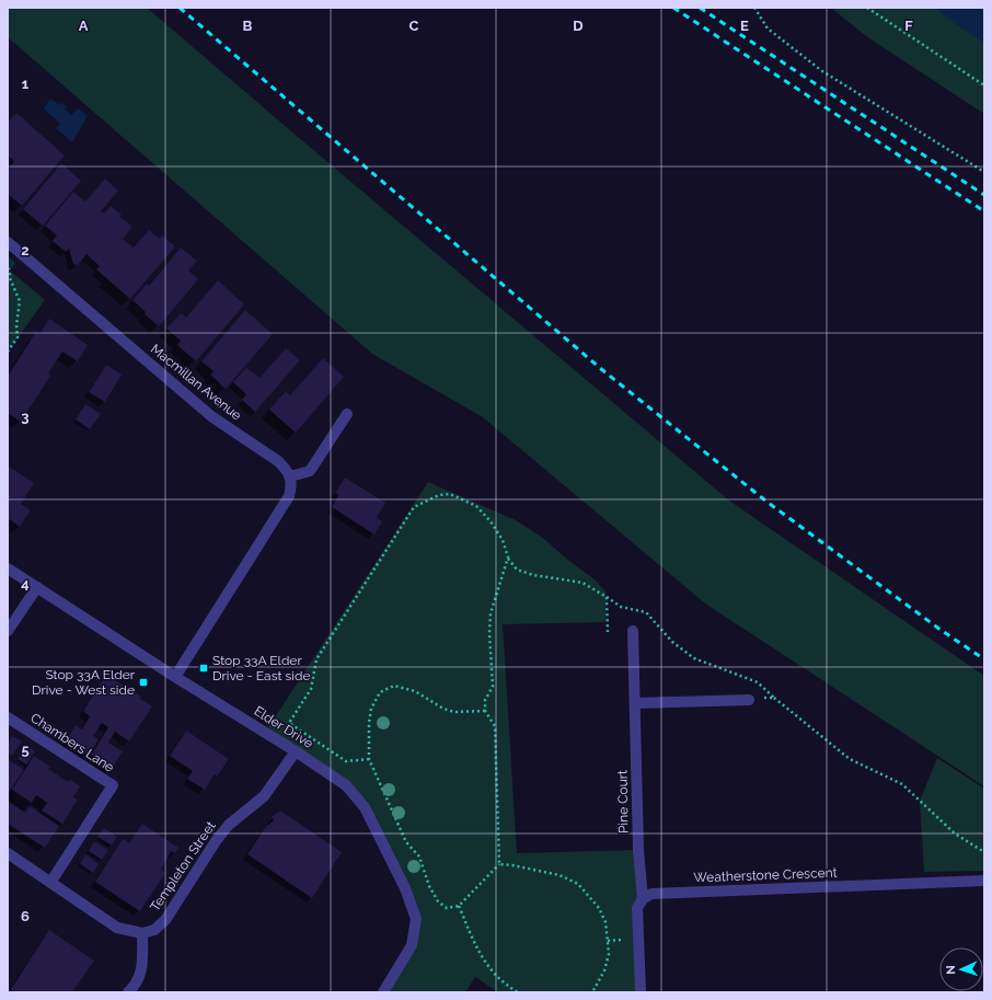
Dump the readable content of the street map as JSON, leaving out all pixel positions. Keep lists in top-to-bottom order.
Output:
{
  "streets": {
    "street": [
      "Macmillan Avenue",
      "Elder Drive",
      "Chambers Lane",
      "Pine Court",
      "Templeton Street",
      "Weatherstone Crescent"
    ]
  },
  "crossings": [
    ["Elder Drive", "Templeton Street"],
    ["Pine Court", "Weatherstone Crescent"]
  ],
  "places": {
    "transit": ["Stop 33A Elder Drive - East side", "Stop 33A Elder Drive - West side"]
  },
  "north": "left",
  "grid": {
    "columns": [
      "A",
      "B",
      "C",
      "D",
      "E",
      "F"
    ],
    "rows": [
      "1",
      "2",
      "3",
      "4",
      "5",
      "6"
    ]
  }
}
